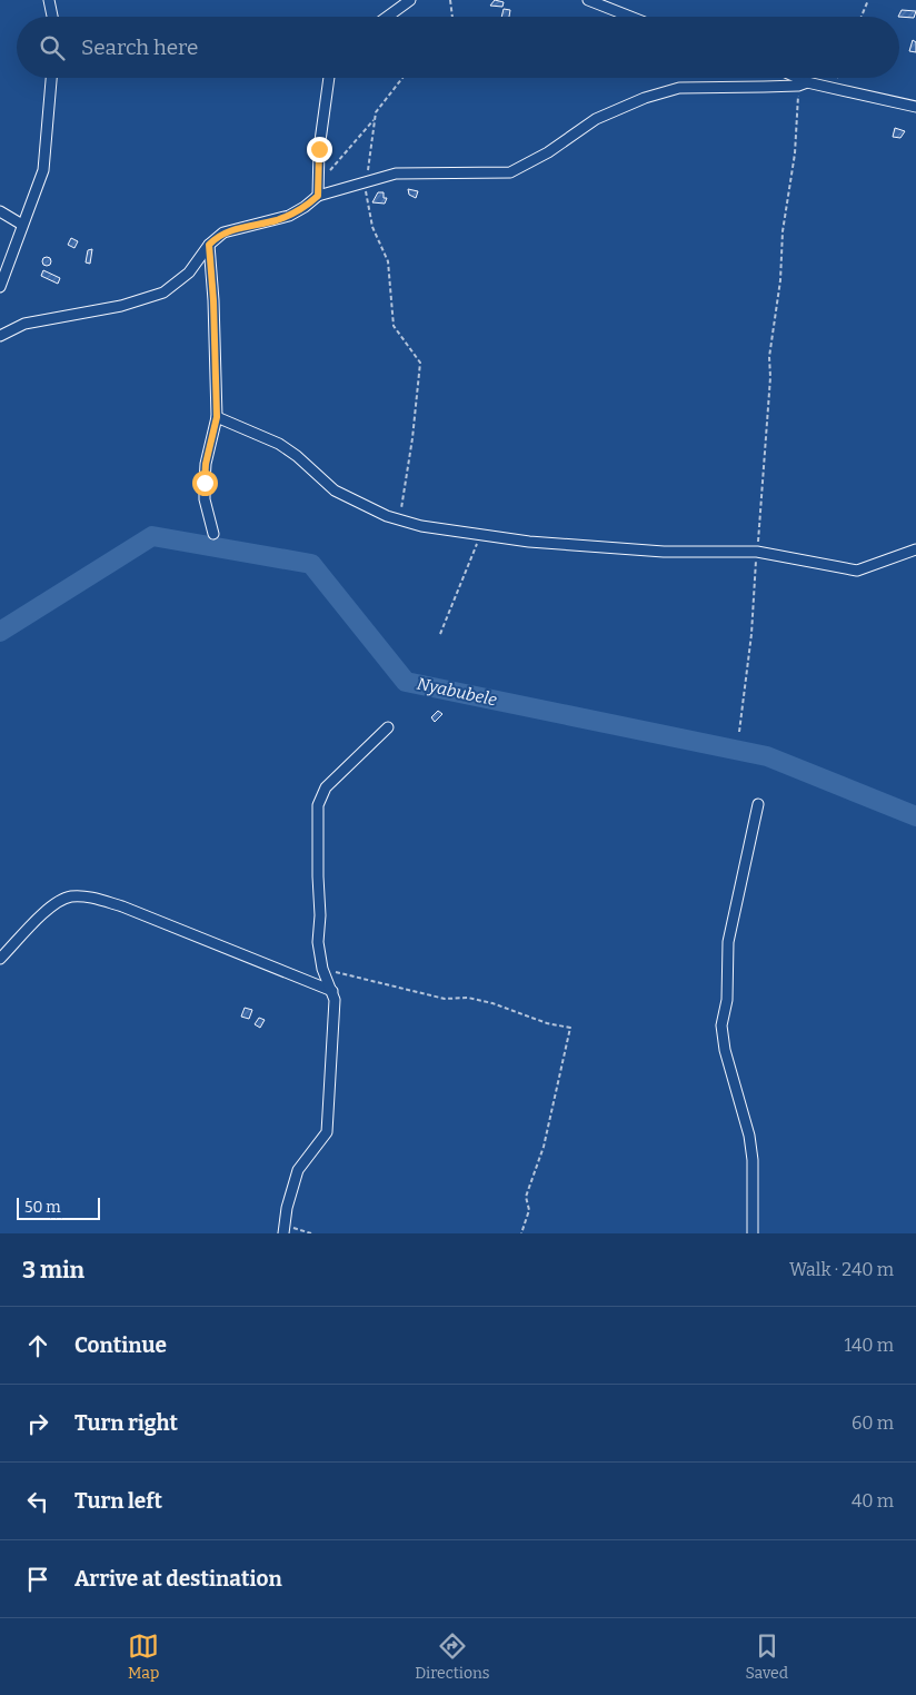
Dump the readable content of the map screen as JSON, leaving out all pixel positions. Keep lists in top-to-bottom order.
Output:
{
  "water": ["Nyabubele"],
  "scale_bar": "50 m",
  "page": {
    "search": "Search here",
    "scale": "50 m",
    "heading": ["3 min", "Walk · 240 m"],
    "list": [
      ["Continue", "140 m"],
      ["Turn right", "60 m"],
      ["Turn left", "40 m"],
      "Arrive at destination"
    ],
    "nav": ["Map", "Directions", "Saved"]
  }
}
